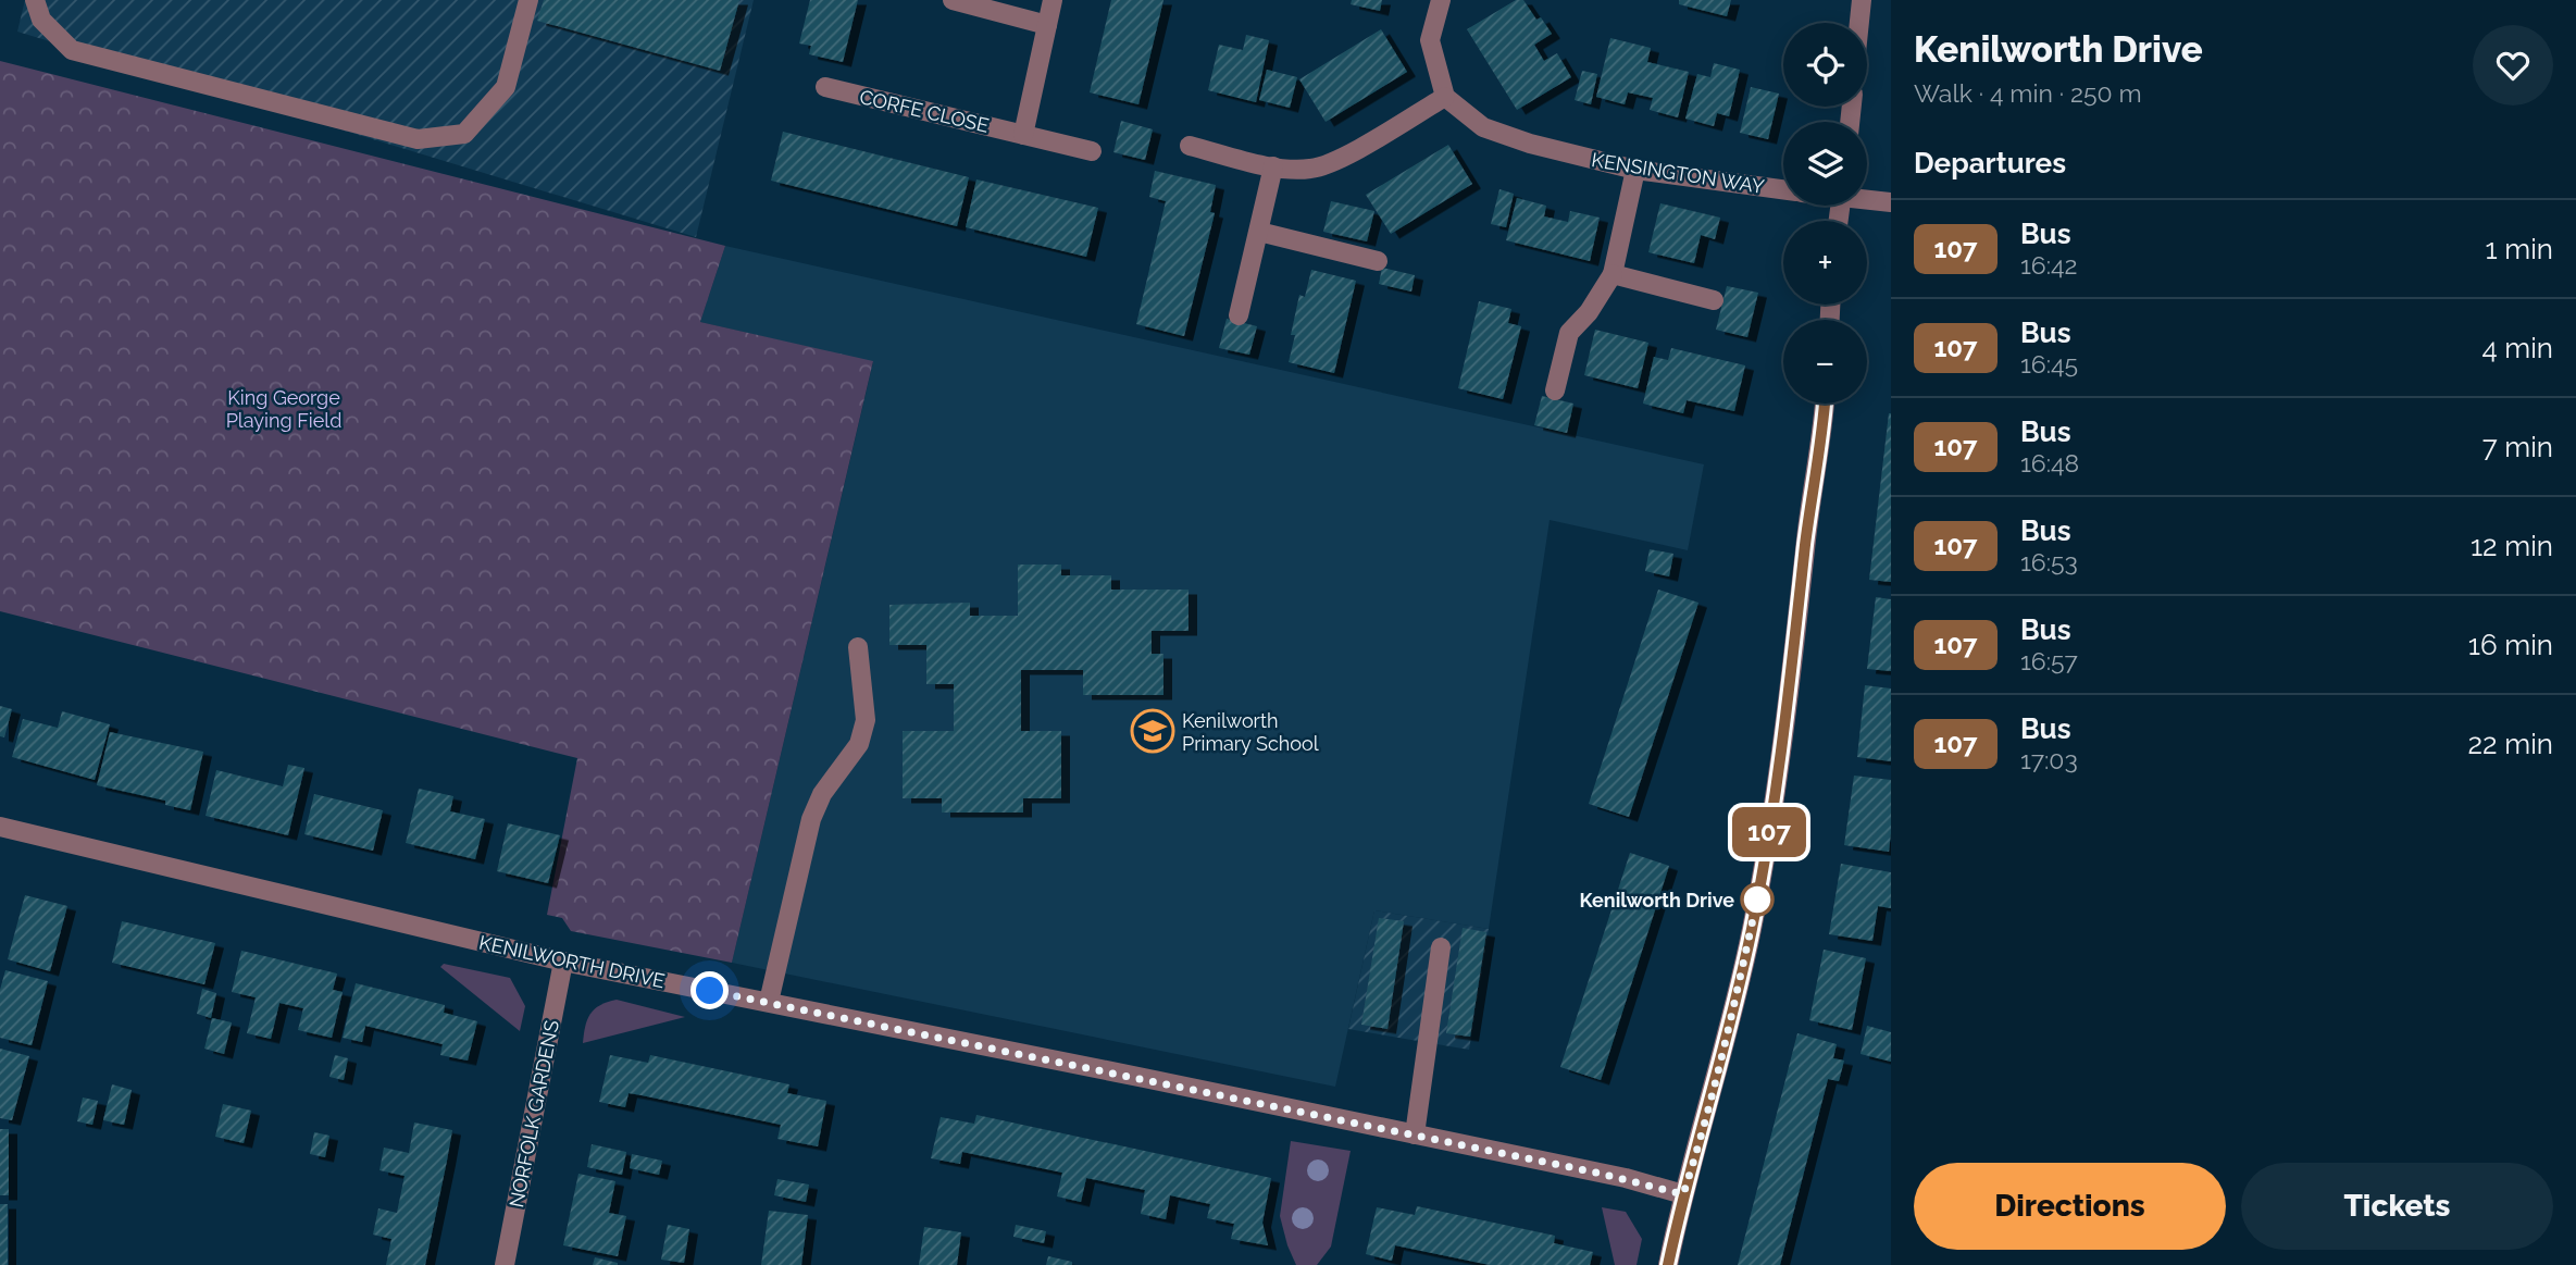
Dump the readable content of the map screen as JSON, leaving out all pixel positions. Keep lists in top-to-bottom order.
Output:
{
  "streets": {
    "street": [
      "CORFE CLOSE",
      "KENSINGTON WAY",
      "KENILWORTH DRIVE",
      "NORFOLK GARDENS"
    ]
  },
  "crossings": [
    ["KENILWORTH DRIVE", "NORFOLK GARDENS"]
  ],
  "parks": ["King George Playing Field"],
  "places": {
    "school or university": ["Kenilworth Primary School"],
    "other": ["Kenilworth Drive"]
  },
  "lines": ["bus line 107"],
  "page": {
    "on_map": "107",
    "heading": [
      ["Kenilworth Drive", "Walk · 4 min · 250 m"],
      "Departures"
    ],
    "map_buttons": ["+", "−"],
    "list": [
      {
        "mark": "107",
        "name": "Bus",
        "note": "16:42",
        "value": "1 min"
      },
      {
        "mark": "107",
        "name": "Bus",
        "note": "16:45",
        "value": "4 min"
      },
      {
        "mark": "107",
        "name": "Bus",
        "note": "16:48",
        "value": "7 min"
      },
      {
        "mark": "107",
        "name": "Bus",
        "note": "16:53",
        "value": "12 min"
      },
      {
        "mark": "107",
        "name": "Bus",
        "note": "16:57",
        "value": "16 min"
      },
      {
        "mark": "107",
        "name": "Bus",
        "note": "17:03",
        "value": "22 min"
      }
    ],
    "buttons": ["Directions", "Tickets"]
  }
}
